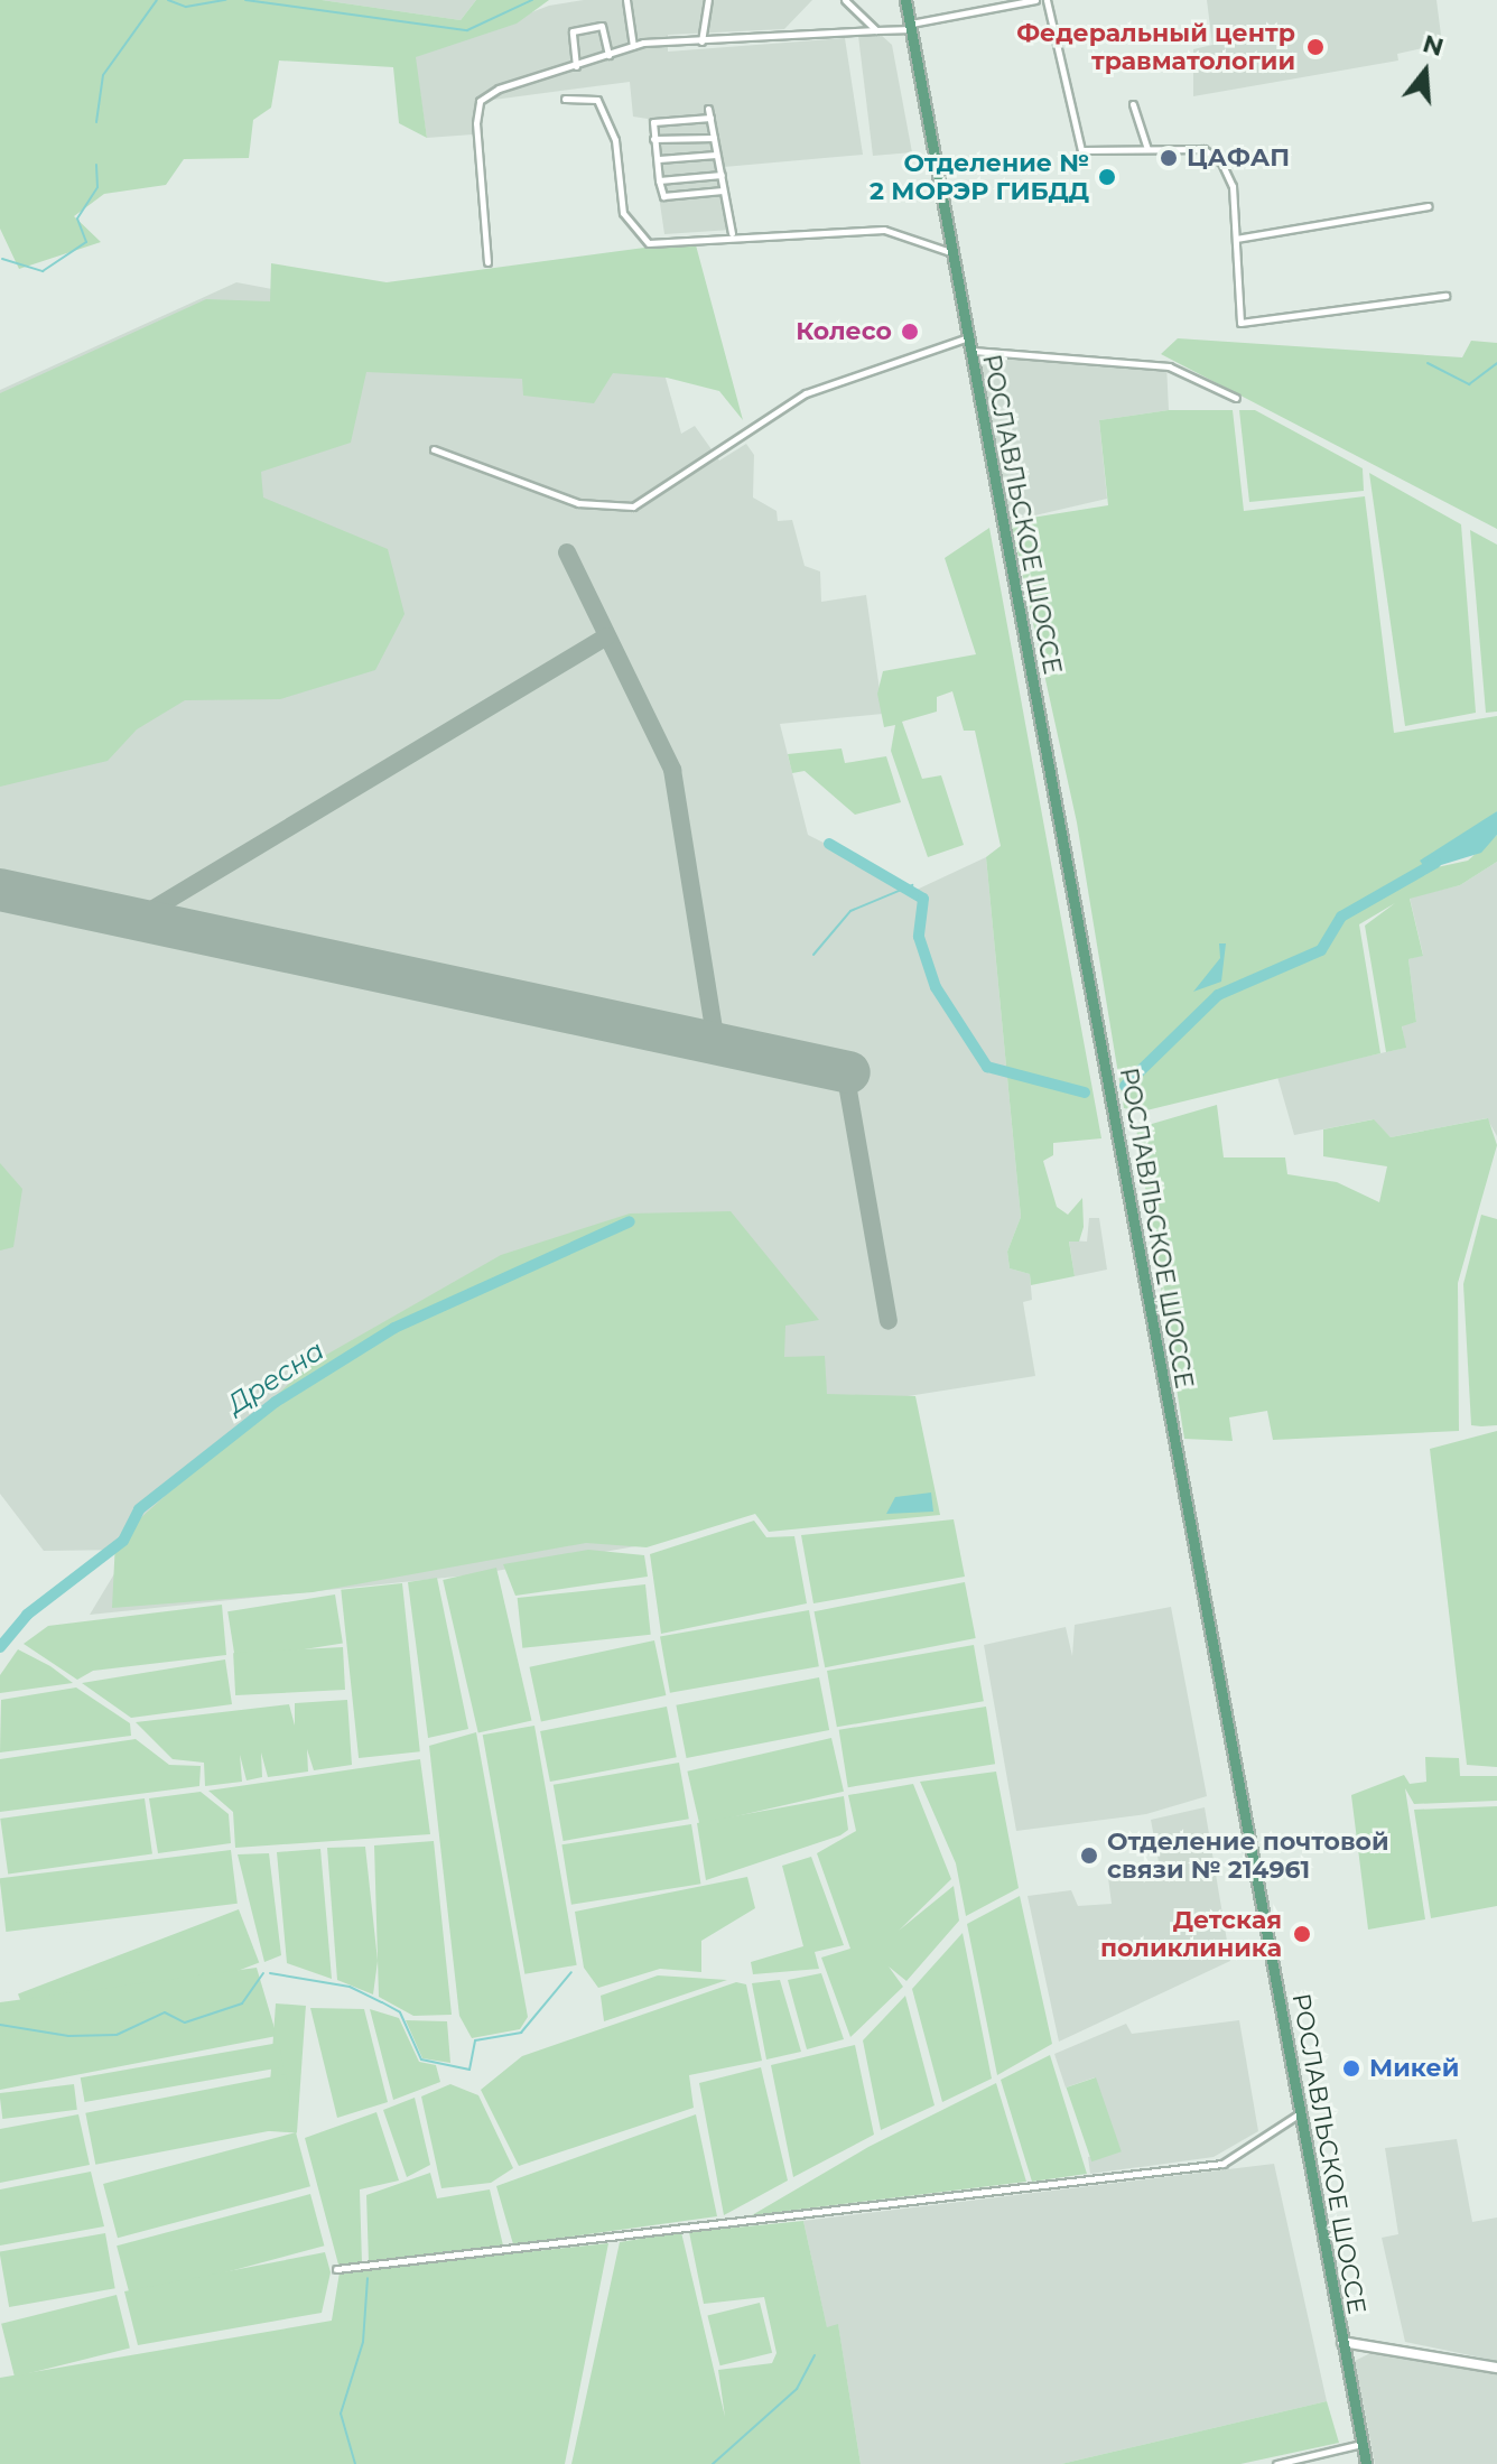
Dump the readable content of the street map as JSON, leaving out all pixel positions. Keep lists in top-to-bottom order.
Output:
{
  "streets": {
    "main road": ["РОСЛАВЛЬСКОЕ ШОССЕ"]
  },
  "water": ["Дресна"],
  "places": [
    "Федеральный центр травматологии",
    "ЦАФАП",
    "Отделение № 2 МОРЭР ГИБДД",
    "Колесо",
    "Отделение почтовой связи № 214961",
    "Детская поликлиника",
    "Микей"
  ],
  "north": "top"
}
